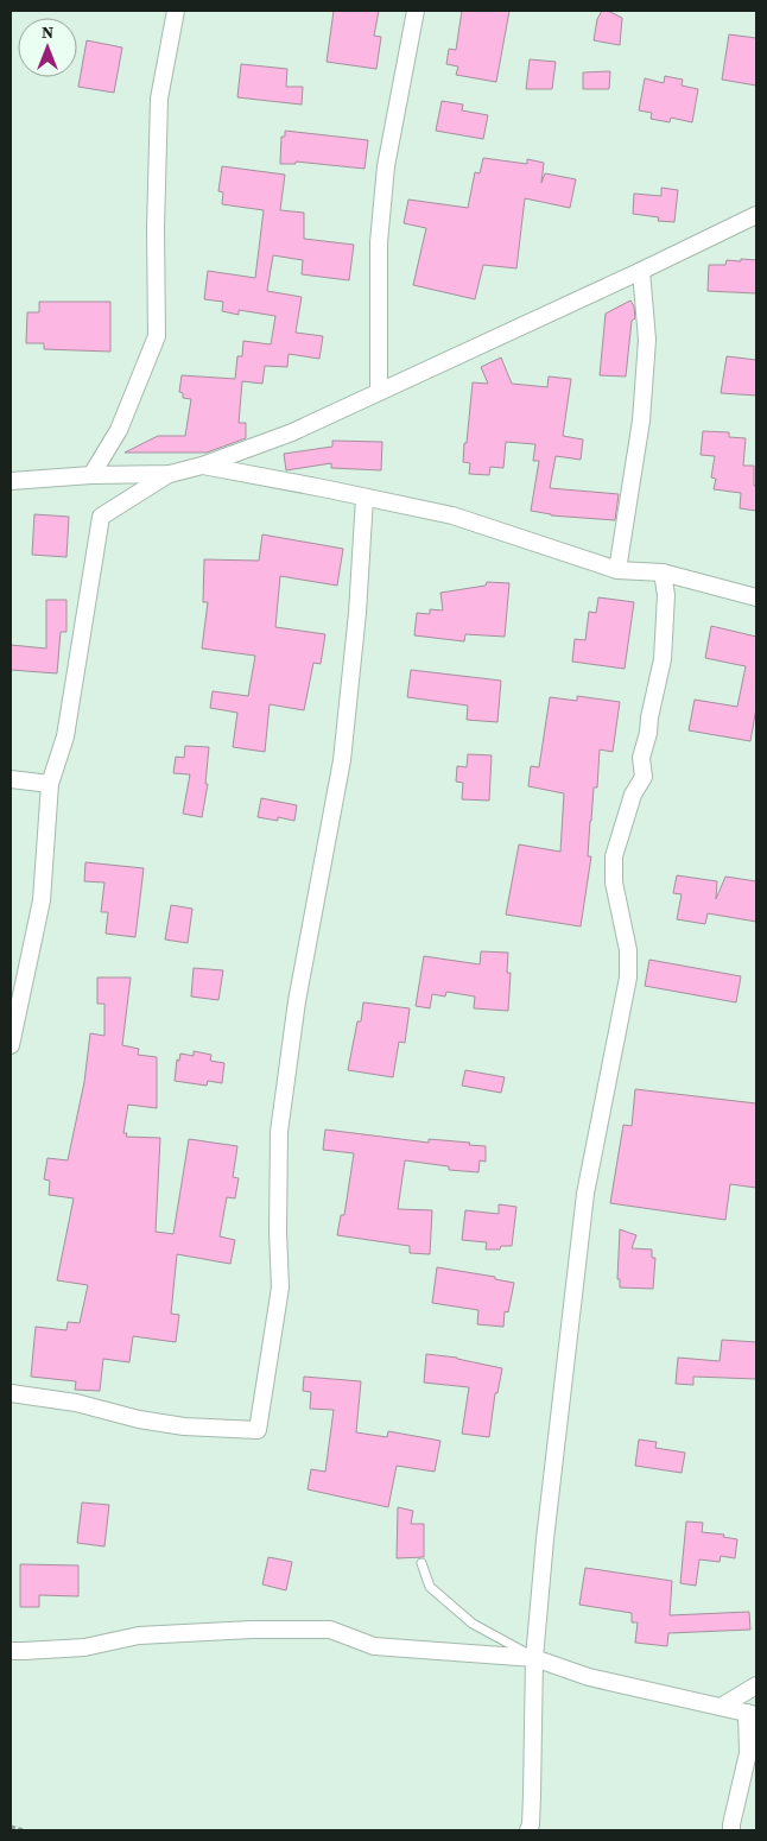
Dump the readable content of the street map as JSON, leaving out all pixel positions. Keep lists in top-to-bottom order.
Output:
{
  "north": "top"
}
